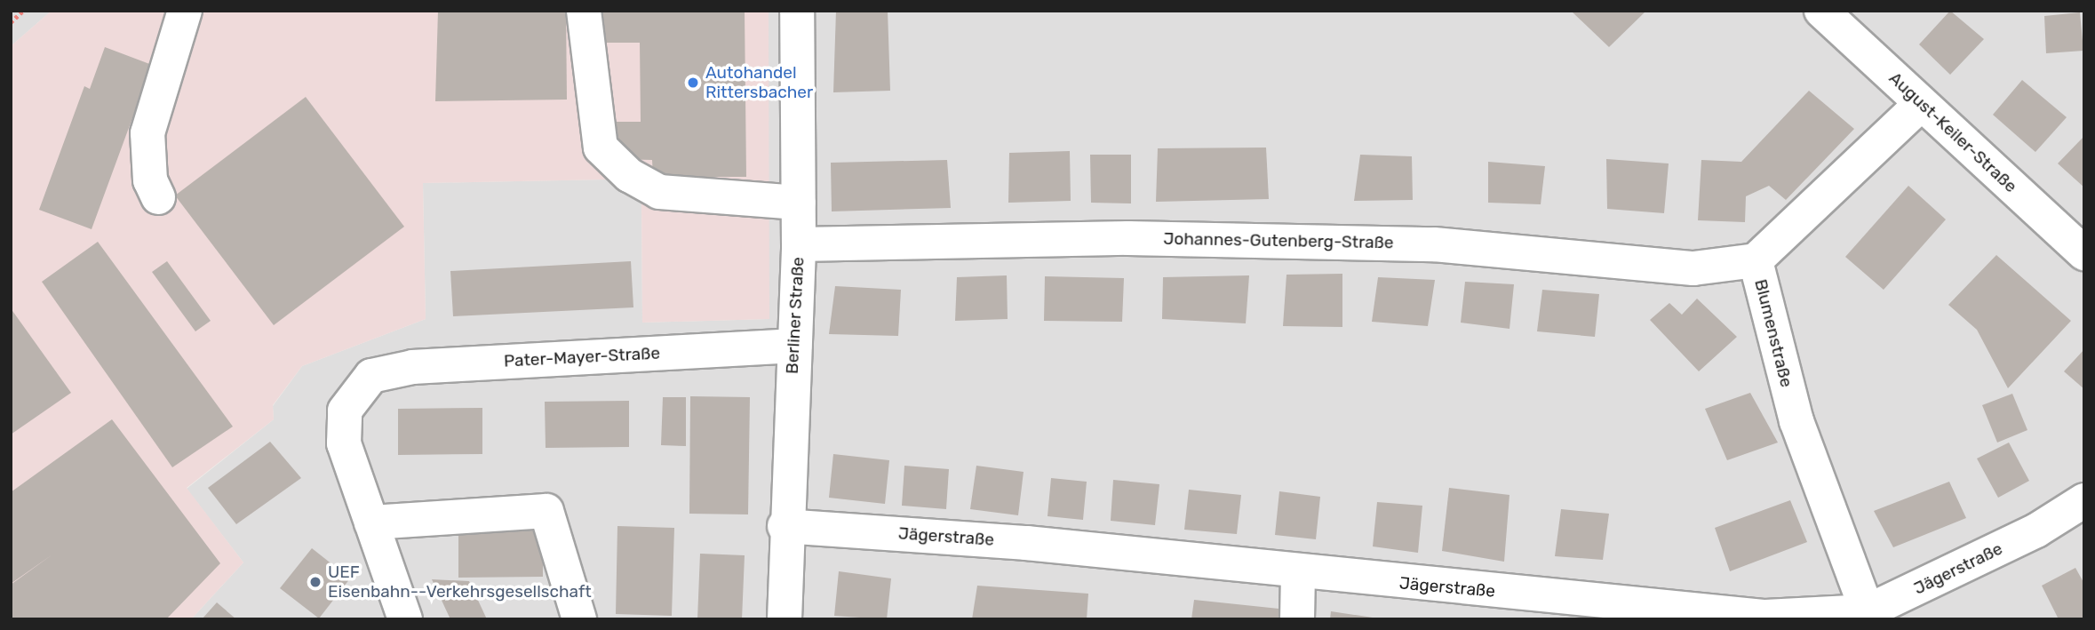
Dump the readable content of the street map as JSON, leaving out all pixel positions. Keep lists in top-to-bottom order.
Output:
{
  "streets": {
    "street": [
      "August-Keiler-Straße",
      "Johannes-Gutenberg-Straße",
      "Berliner Straße",
      "Blumenstraße",
      "Pater-Mayer-Straße",
      "Jägerstraße"
    ]
  },
  "crossings": [
    ["August-Keiler-Straße", "Blumenstraße"],
    ["Johannes-Gutenberg-Straße", "Berliner Straße"],
    ["Johannes-Gutenberg-Straße", "Blumenstraße"],
    ["Berliner Straße", "Pater-Mayer-Straße"],
    ["Berliner Straße", "Jägerstraße"],
    ["Blumenstraße", "Jägerstraße"]
  ],
  "places": ["Autohandel Rittersbacher", "UEF Eisenbahn--Verkehrsgesellschaft"]
}
